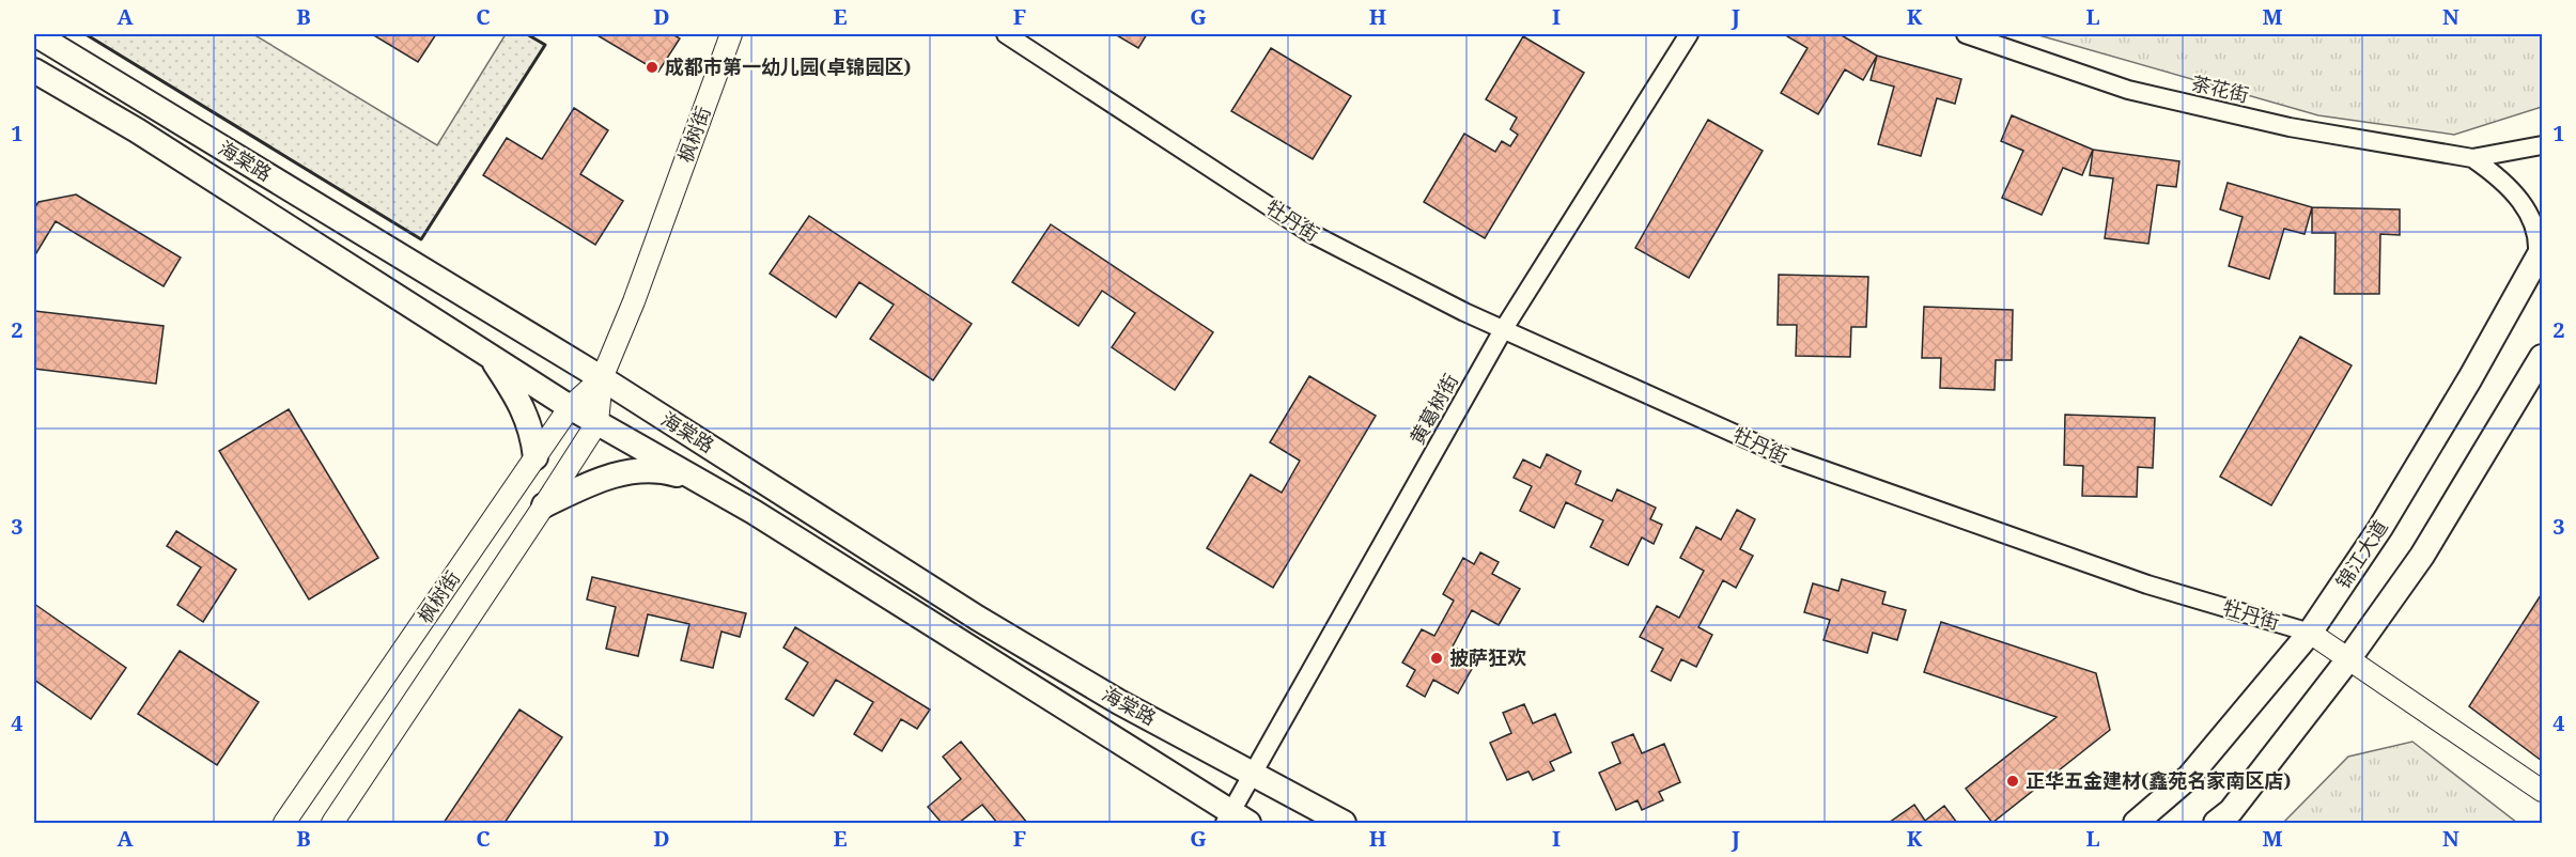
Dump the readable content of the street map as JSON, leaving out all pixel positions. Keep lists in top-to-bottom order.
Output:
{
  "streets": {
    "main road": ["海棠路", "锦江大道"],
    "street": [
      "茶花街",
      "枫树街",
      "牡丹街",
      "黄葛树街"
    ]
  },
  "crossings": [
    ["茶花街", "锦江大道"],
    ["枫树街", "海棠路"],
    ["海棠路", "黄葛树街"],
    ["牡丹街", "黄葛树街"],
    ["牡丹街", "锦江大道"]
  ],
  "places": ["成都市第一幼儿园(卓锦园区)", "披萨狂欢", "正华五金建材(鑫苑名家南区店)"],
  "grid": {
    "columns": [
      "A",
      "B",
      "C",
      "D",
      "E",
      "F",
      "G",
      "H",
      "I",
      "J",
      "K",
      "L",
      "M",
      "N"
    ],
    "rows": [
      "1",
      "2",
      "3",
      "4"
    ]
  }
}
